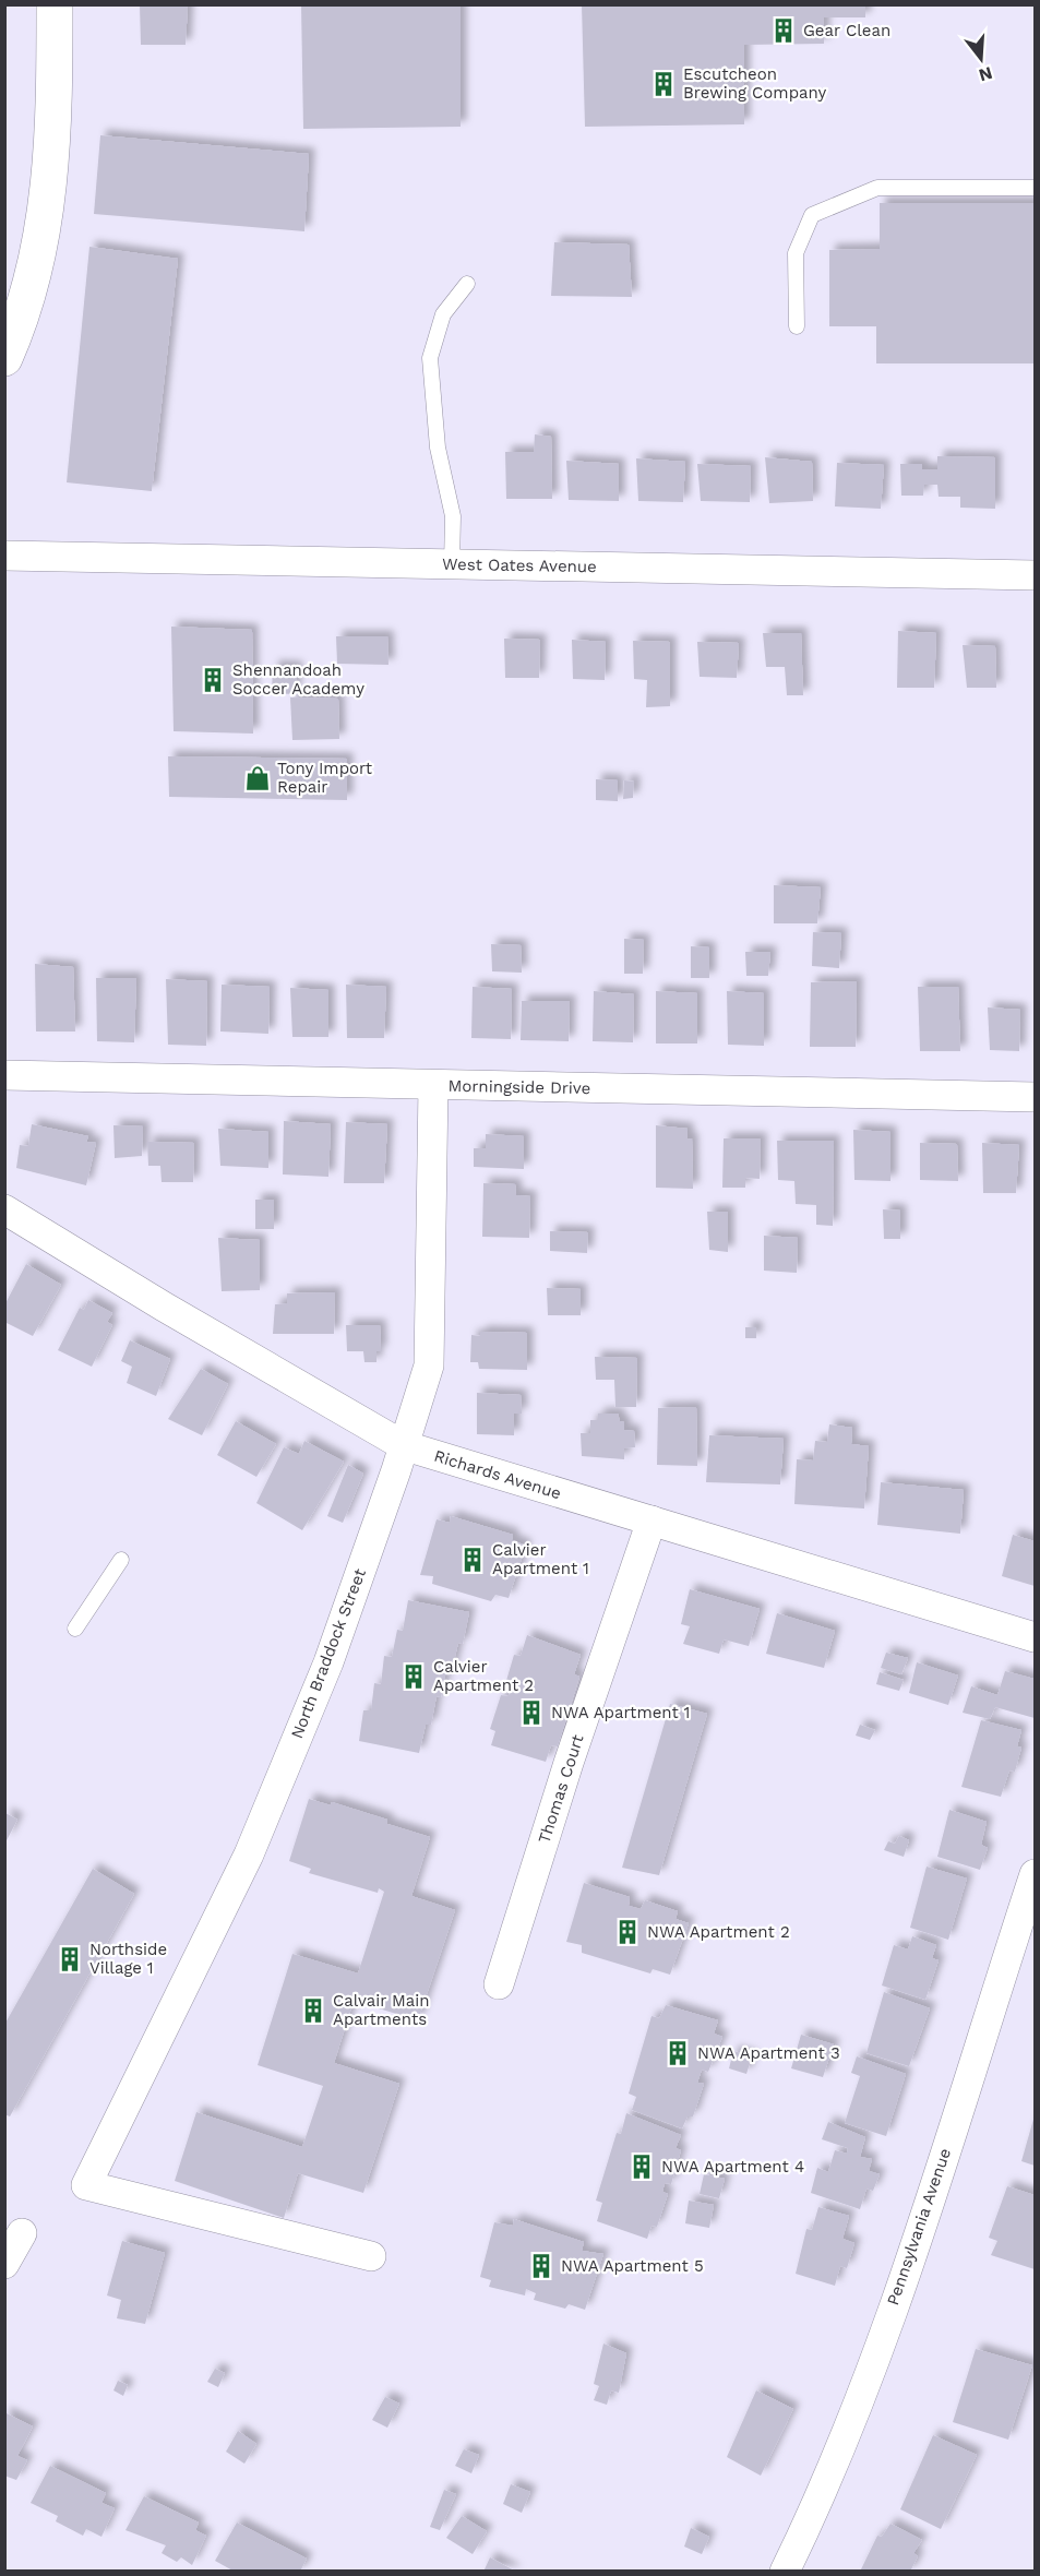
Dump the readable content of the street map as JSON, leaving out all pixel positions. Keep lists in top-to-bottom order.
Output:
{
  "streets": {
    "street": [
      "West Oates Avenue",
      "Morningside Drive",
      "Richards Avenue",
      "North Braddock Street",
      "Thomas Court",
      "Pennsylvania Avenue"
    ]
  },
  "crossings": [
    ["Morningside Drive", "North Braddock Street"],
    ["Richards Avenue", "North Braddock Street"],
    ["Richards Avenue", "Thomas Court"]
  ],
  "places": {
    "building": [
      "Gear Clean",
      "Escutcheon Brewing Company",
      "Shennandoah Soccer Academy",
      "Calvier Apartment 1",
      "Calvier Apartment 2",
      "NWA Apartment 1",
      "NWA Apartment 2",
      "Northside Village 1",
      "Calvair Main Apartments",
      "NWA Apartment 3",
      "NWA Apartment 4",
      "NWA Apartment 5"
    ],
    "shop": ["Tony Import Repair"]
  },
  "north": "bottom"
}
